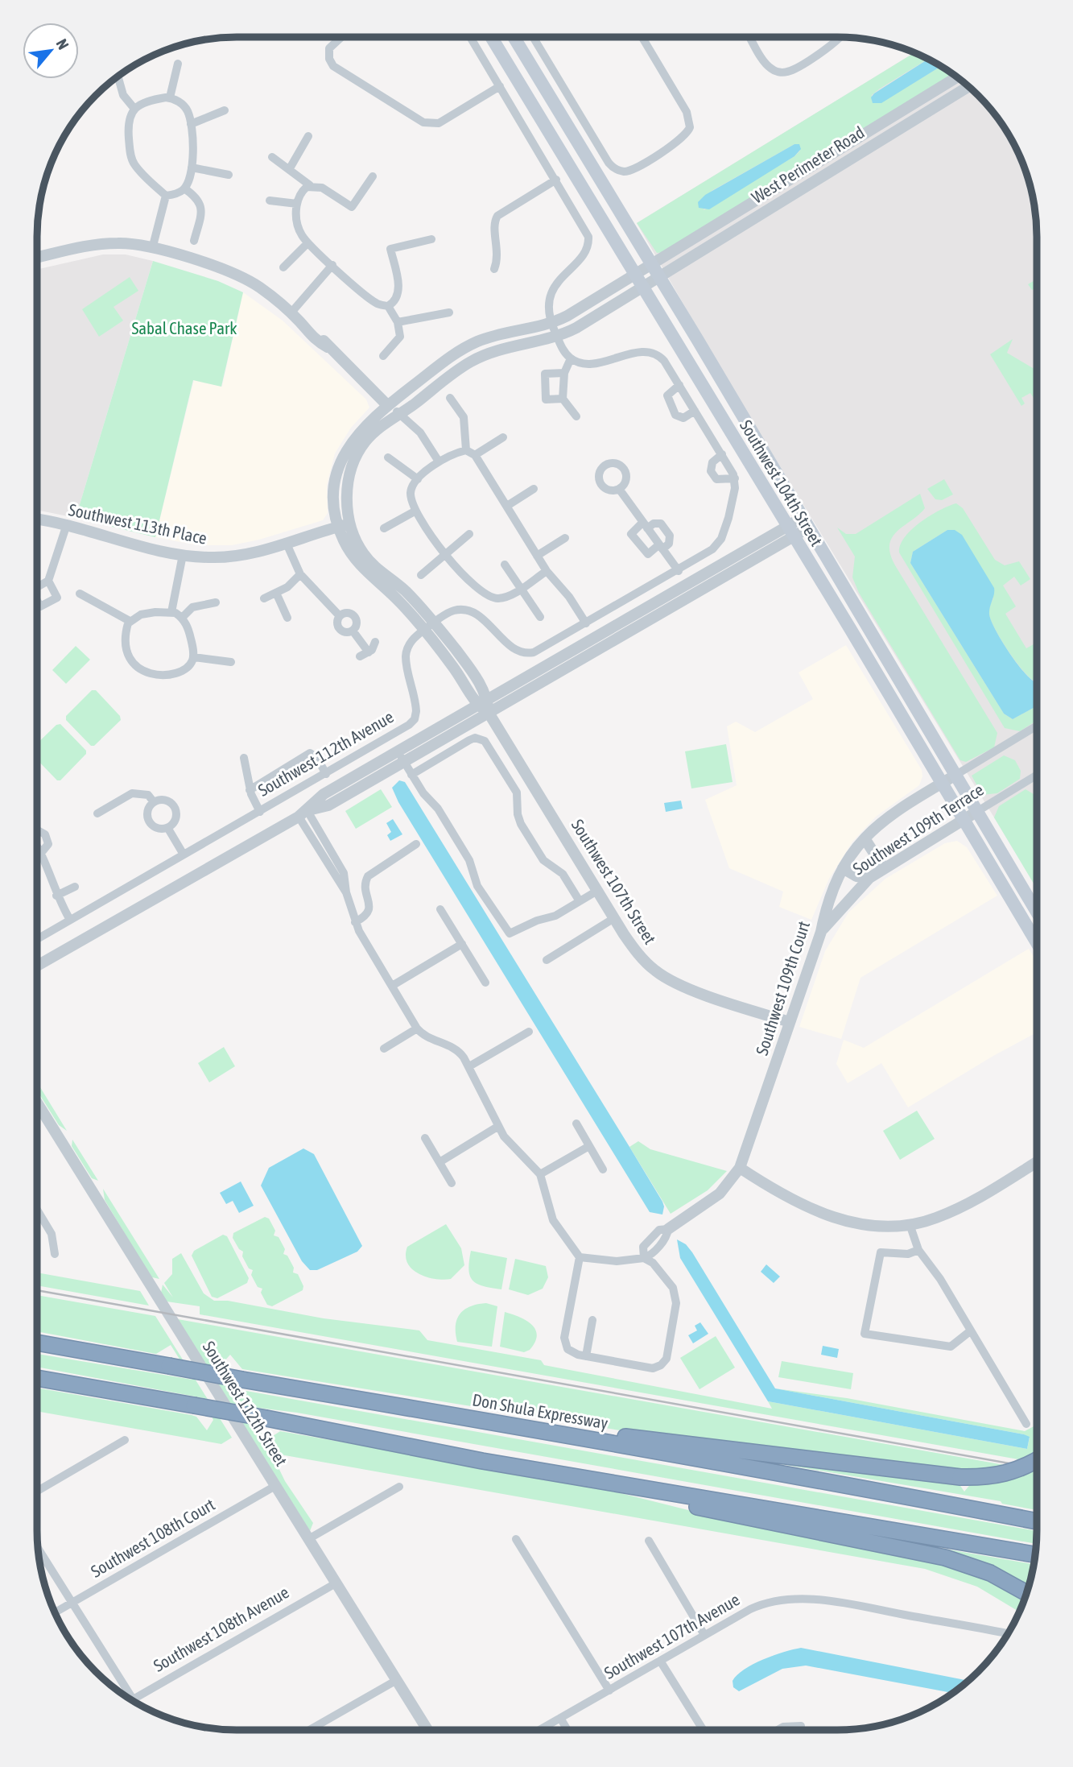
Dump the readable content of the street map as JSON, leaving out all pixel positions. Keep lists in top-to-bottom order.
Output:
{
  "streets": {
    "highway": ["Don Shula Expressway"],
    "main road": ["Southwest 104th Street"],
    "street": [
      "West Perimeter Road",
      "Southwest 113th Place",
      "Southwest 112th Avenue",
      "Southwest 109th Terrace",
      "Southwest 107th Street",
      "Southwest 109th Court",
      "Southwest 112th Street",
      "Southwest 108th Court",
      "Southwest 108th Avenue",
      "Southwest 107th Avenue"
    ]
  },
  "crossings": [
    ["West Perimeter Road", "Southwest 104th Street"],
    ["Southwest 104th Street", "Southwest 112th Avenue"],
    ["Southwest 104th Street", "Southwest 109th Terrace"],
    ["Southwest 104th Street", "Southwest 109th Court"],
    ["Southwest 113th Place", "Southwest 107th Street"],
    ["Southwest 112th Avenue", "Southwest 107th Street"],
    ["Southwest 109th Terrace", "Southwest 109th Court"],
    ["Southwest 107th Street", "Southwest 109th Court"],
    ["Southwest 112th Street", "Southwest 108th Court"],
    ["Southwest 112th Street", "Southwest 108th Avenue"]
  ],
  "parks": ["Sabal Chase Park"],
  "north": "top right"
}
